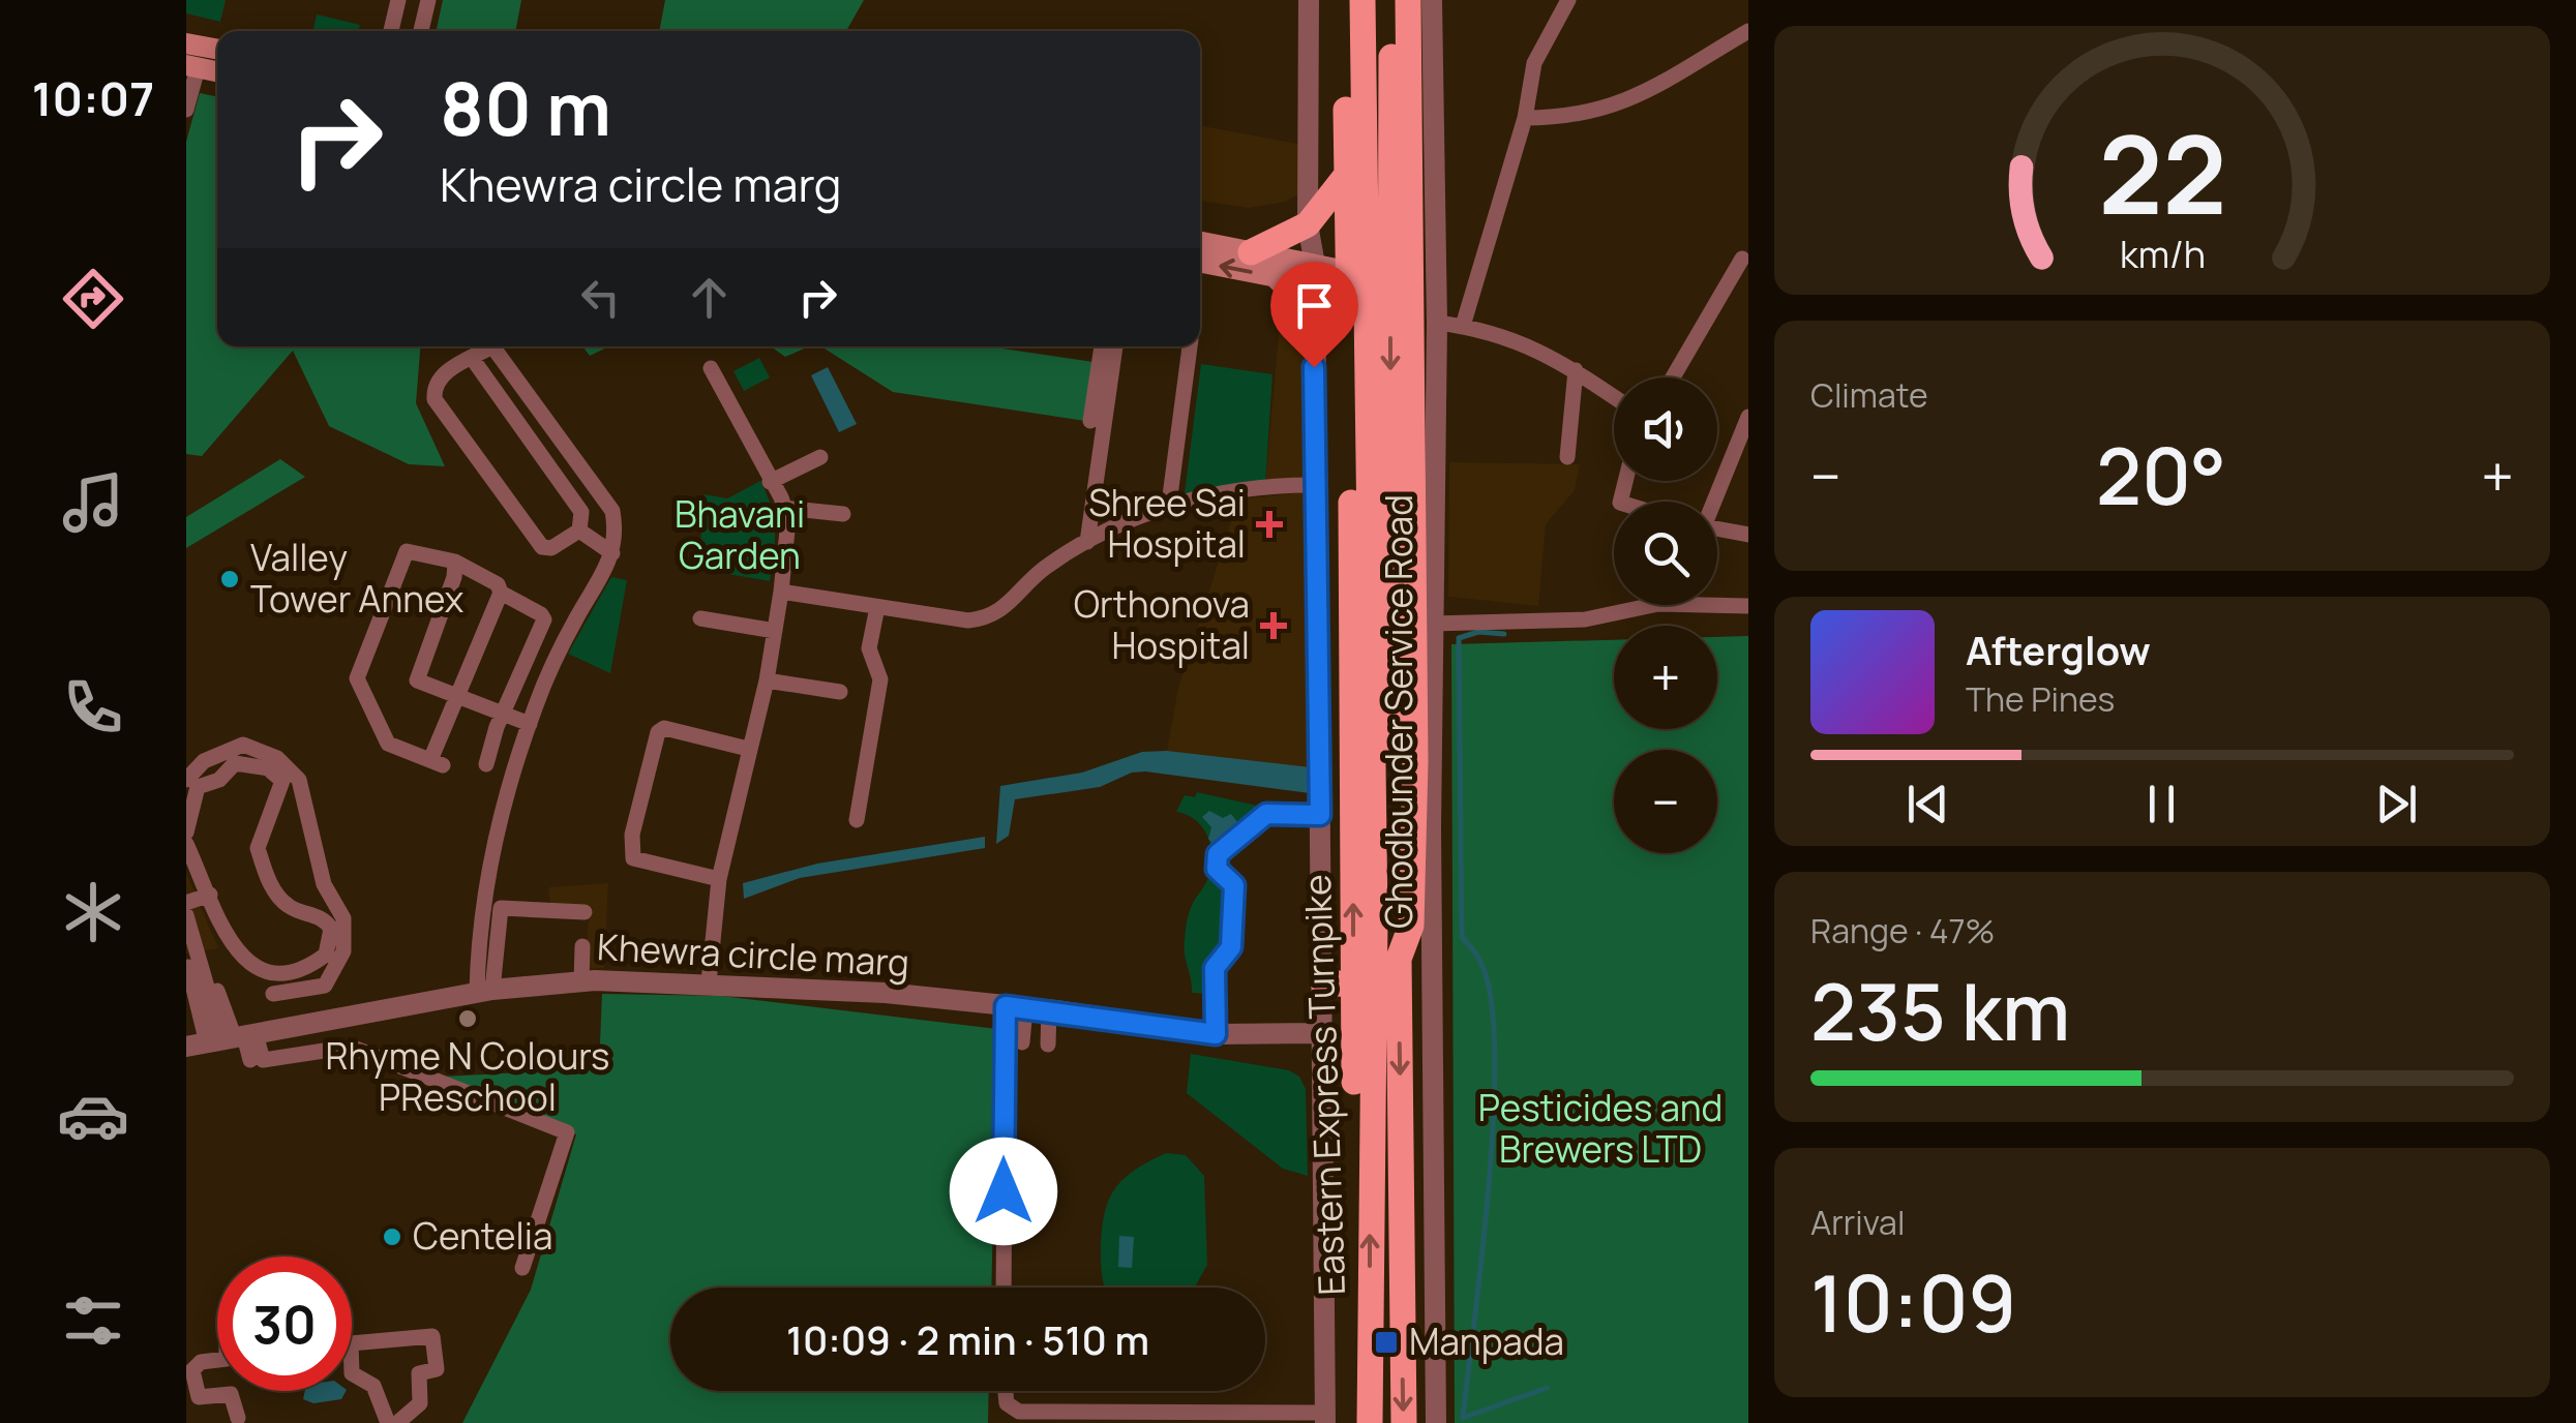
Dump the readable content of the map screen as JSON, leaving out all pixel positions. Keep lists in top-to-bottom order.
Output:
{
  "streets": {
    "main road": ["Eastern Express Turnpike"],
    "street": ["Ghodbunder Service Road", "Khewra circle marg"]
  },
  "crossings": [
    ["Ghodbunder Service Road", "Eastern Express Turnpike"]
  ],
  "parks": ["Bhavani Garden", "Pesticides and Brewers LTD"],
  "places": {
    "health": ["Shree Sai Hospital", "Orthonova Hospital"],
    "other": ["Valley Tower Annex", "Rhyme N Colours PReschool", "Centelia"],
    "transit": ["Manpada"]
  },
  "page": {
    "tabs": "10:07",
    "turn": ["80 m", "Khewra circle marg"],
    "tile": [
      "Climate",
      ["Range · 47%", "235 km"],
      ["Arrival", "10:09"]
    ],
    "map_buttons": ["+", "−"],
    "heat": ["−", "20°", "+"],
    "song": ["Afterglow", "The Pines"],
    "limit": "30",
    "trip": "10:09 · 2 min · 510 m",
    "gauge": ["22", "km/h"]
  }
}
